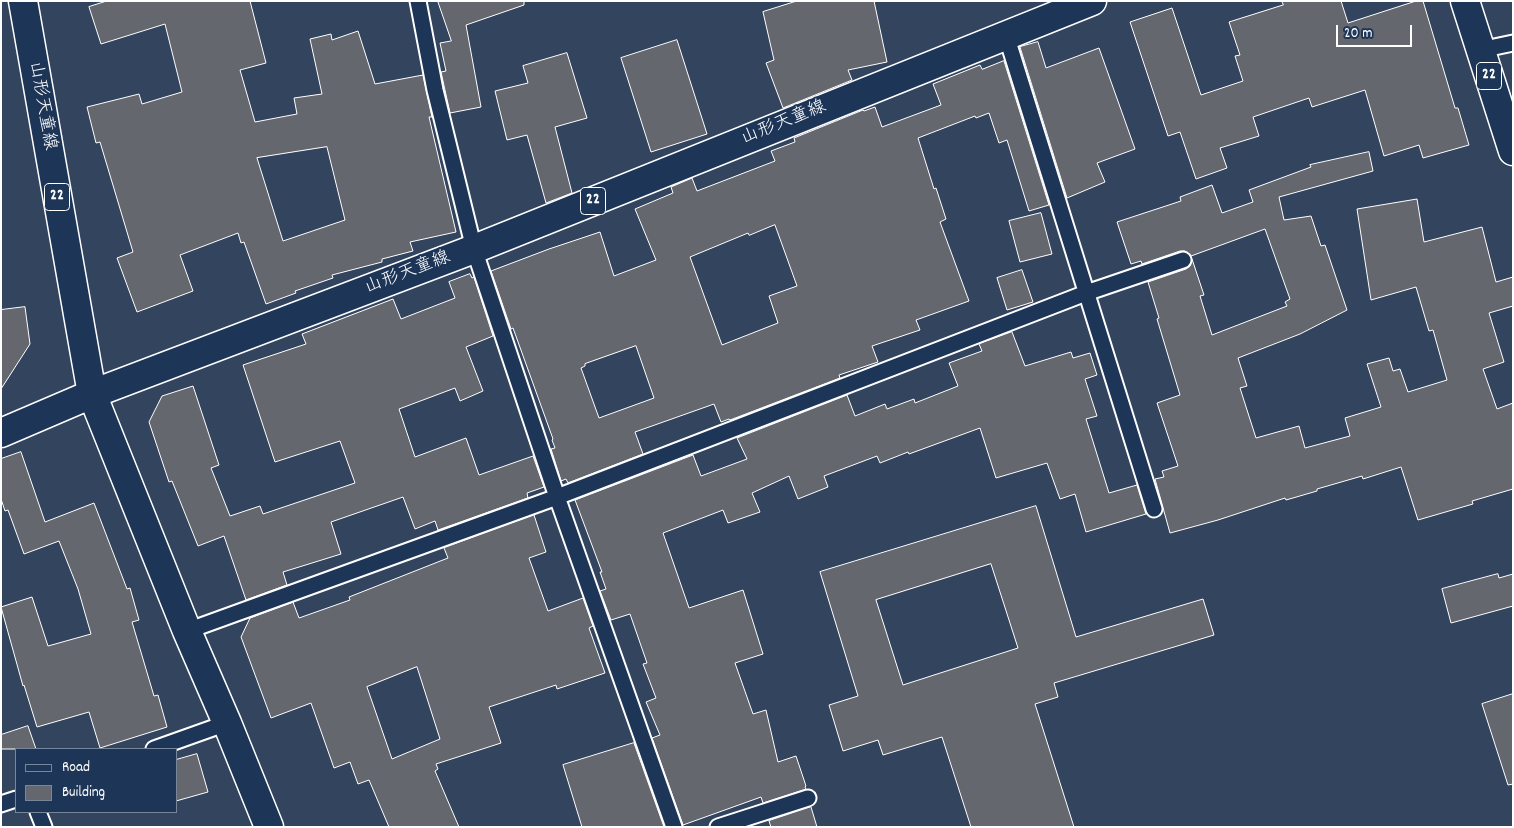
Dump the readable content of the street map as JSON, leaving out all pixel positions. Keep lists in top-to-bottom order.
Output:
{
  "streets": {
    "main road": ["22", "山形天童線"]
  },
  "legend": ["Road", "Building"],
  "scale_bar": "20 m"
}
